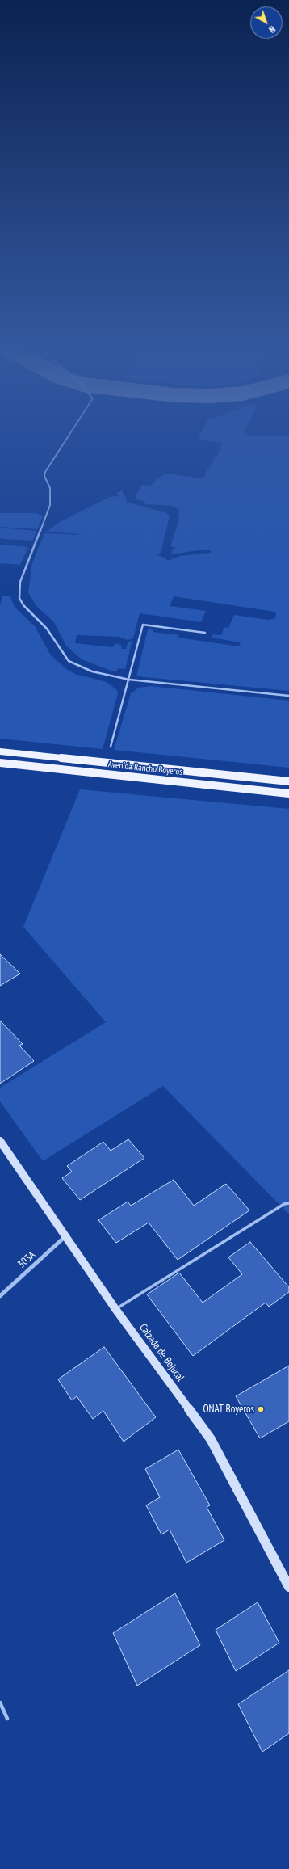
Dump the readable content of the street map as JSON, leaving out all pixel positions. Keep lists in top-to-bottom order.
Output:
{
  "streets": {
    "main road": ["Avenida Rancho Boyeros", "Calzada de Bejucal"],
    "street": ["303A"]
  },
  "crossings": [
    ["303A", "Calzada de Bejucal"]
  ],
  "places": ["ONAT Boyeros"],
  "north": "bottom right"
}
